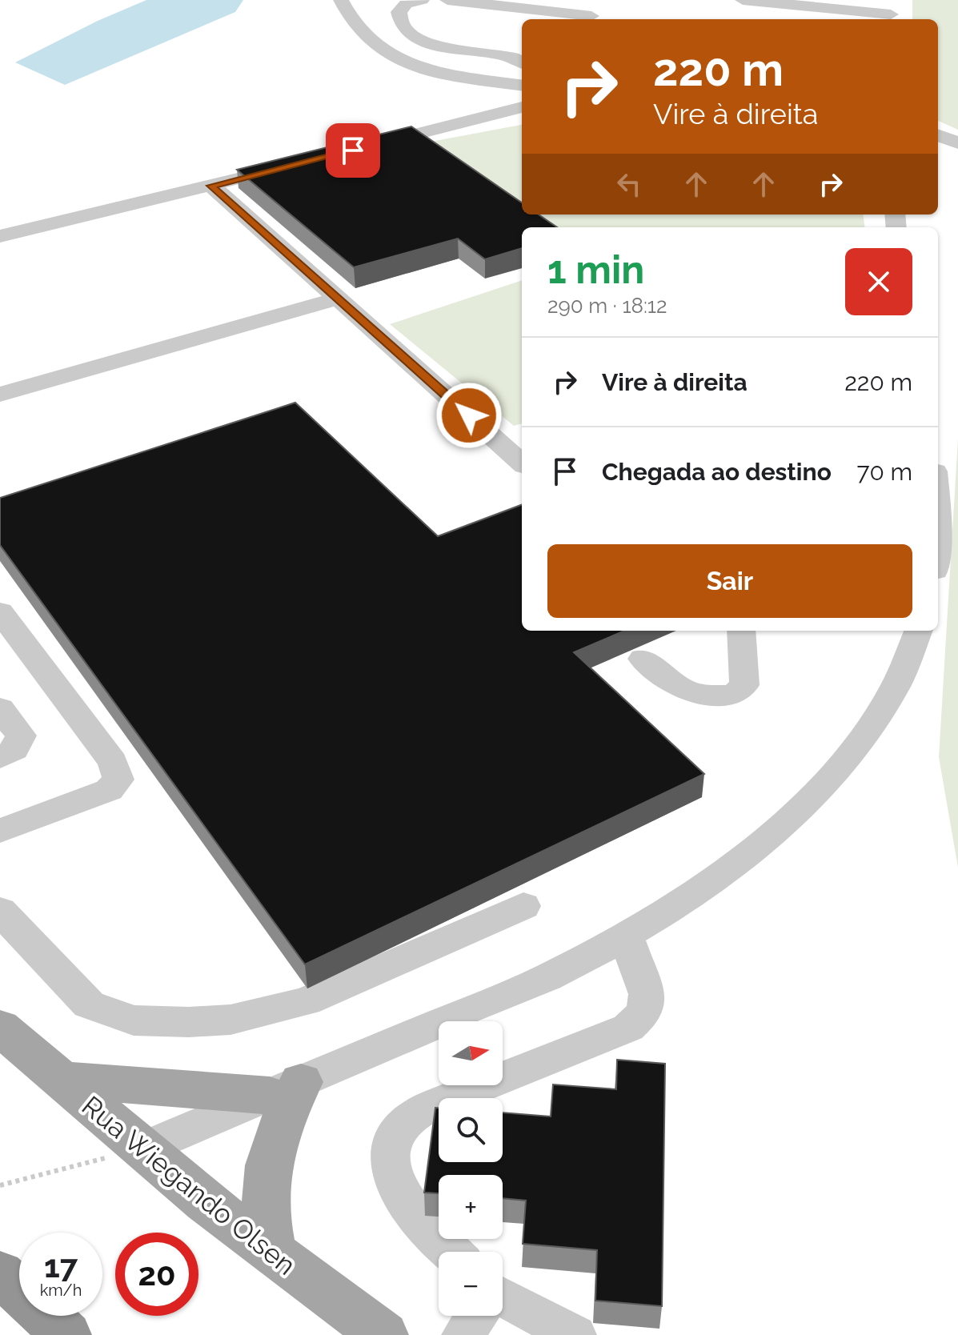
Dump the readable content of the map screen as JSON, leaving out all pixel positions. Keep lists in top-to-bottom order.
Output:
{
  "streets": {
    "main road": ["Rua Wiegando Olsen"]
  },
  "north": "right",
  "page": {
    "turn": ["220 m", "Vire à direita"],
    "heading": ["1 min", "290 m · 18:12"],
    "list": [
      {
        "name": "Vire à direita",
        "value": "220 m"
      },
      {
        "name": "Chegada ao destino",
        "value": "70 m"
      }
    ],
    "buttons": "Sair",
    "map_buttons": ["+", "−"],
    "speed": "17 km/h",
    "limit": "20"
  }
}
